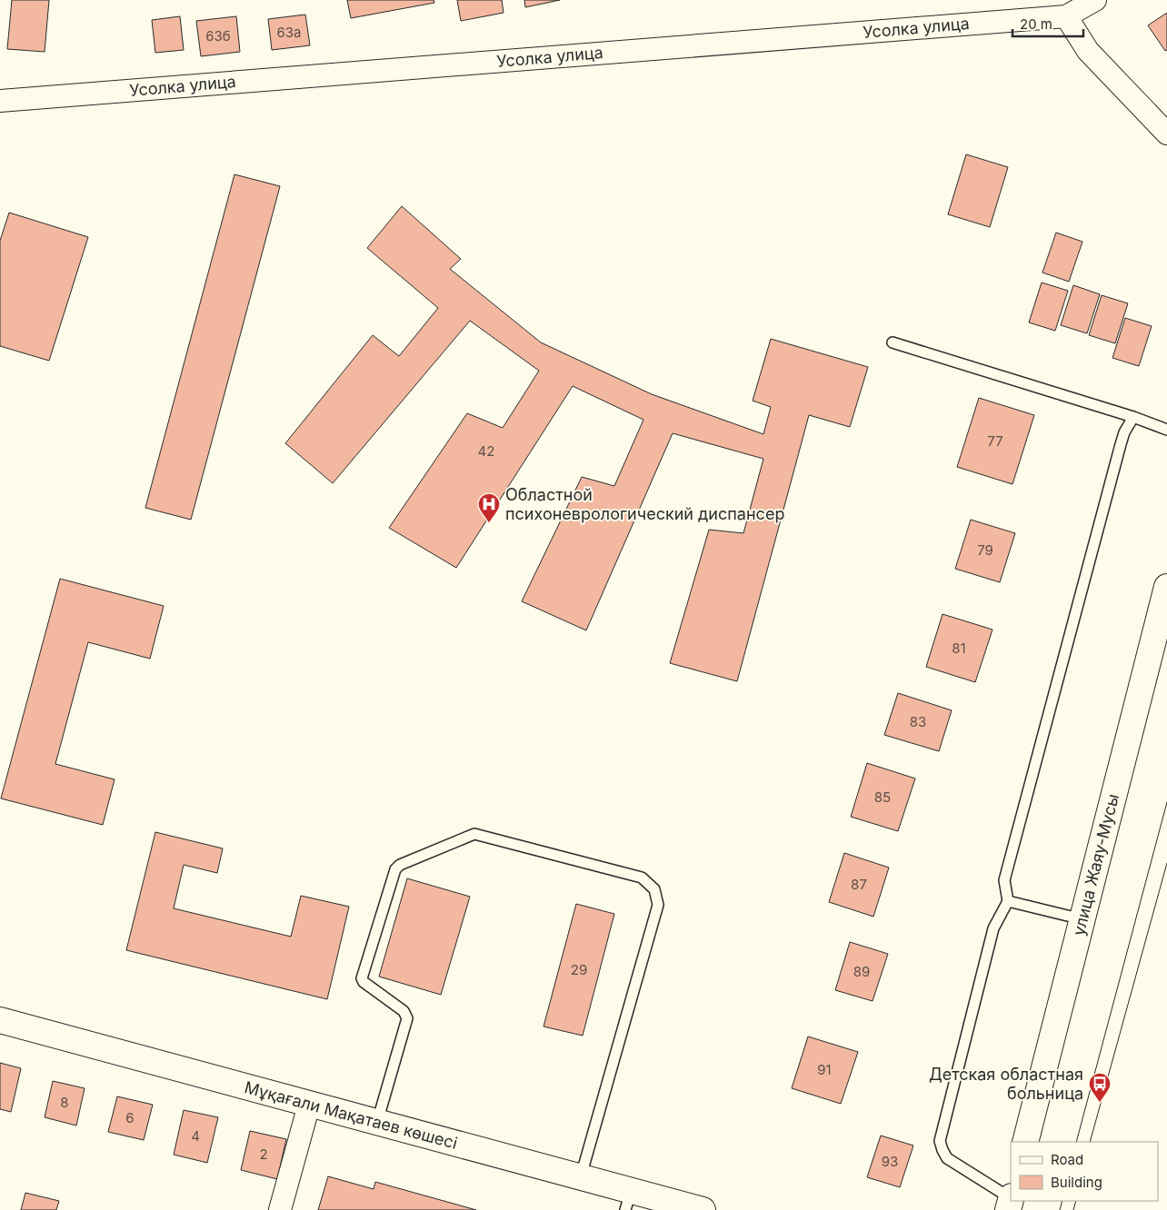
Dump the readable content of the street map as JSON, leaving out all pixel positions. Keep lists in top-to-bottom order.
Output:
{
  "streets": {
    "street": ["Усолка улица", "улица Жаяу-Мусы", "Мұқағали Мақатаев көшесі"]
  },
  "places": {
    "hospital": ["Областной психоневрологический диспансер"],
    "bus stop": ["Детская областная больница"]
  },
  "house_numbers": [
    "63а",
    "63б",
    "77",
    "42",
    "79",
    "81",
    "83",
    "85",
    "87",
    "29",
    "89",
    "91",
    "8",
    "6",
    "4",
    "2",
    "93"
  ],
  "legend": ["Road", "Building"],
  "scale_bar": "20 m"
}
